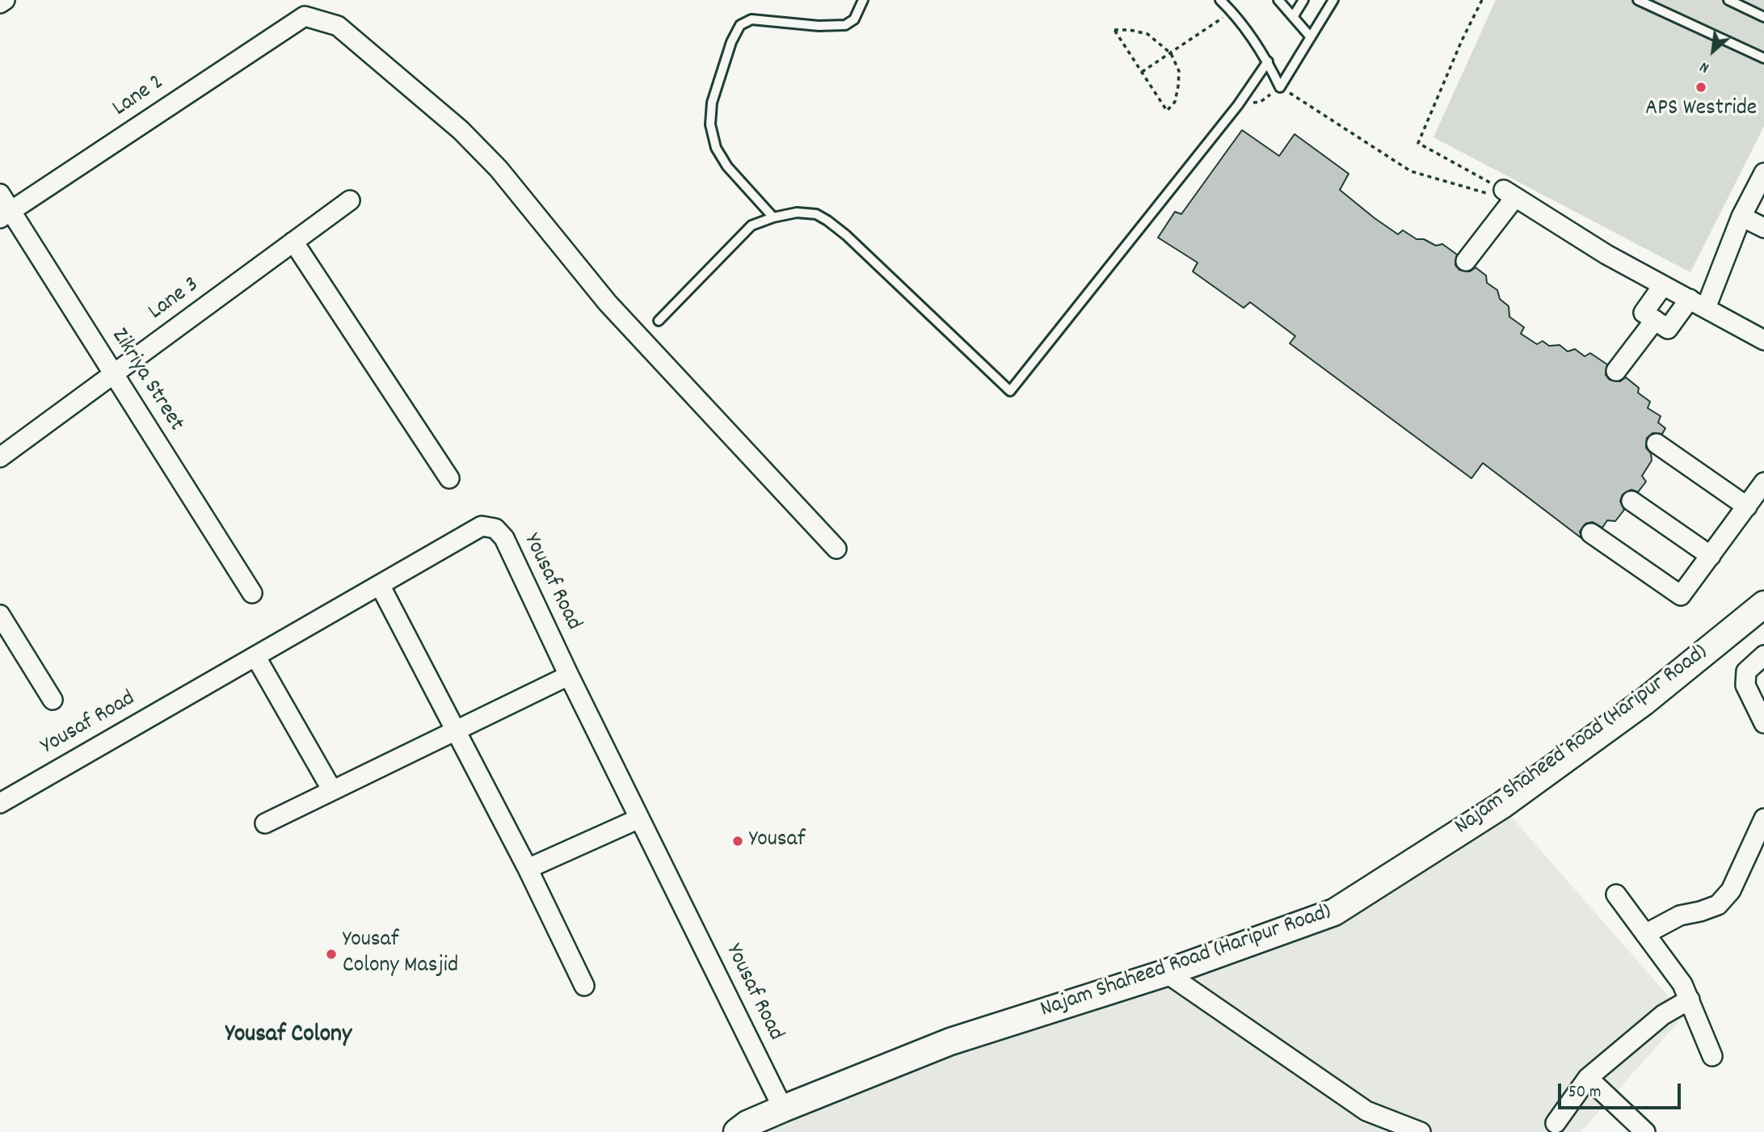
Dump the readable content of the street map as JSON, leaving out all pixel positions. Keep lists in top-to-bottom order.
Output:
{
  "streets": {
    "main road": ["Najam Shaheed Road (Haripur Road)"],
    "street": [
      "Lane 2",
      "Lane 3",
      "Zikriya Street",
      "Yousaf Road"
    ]
  },
  "crossings": [
    ["Lane 2", "Zikriya Street"],
    ["Lane 3", "Zikriya Street"],
    ["Yousaf Road", "Najam Shaheed Road (Haripur Road)"]
  ],
  "districts": ["Yousaf Colony"],
  "places": ["APS Westride", "Yousaf", "Yousaf Colony Masjid"],
  "scale_bar": "50 m",
  "north": "bottom left"
}
